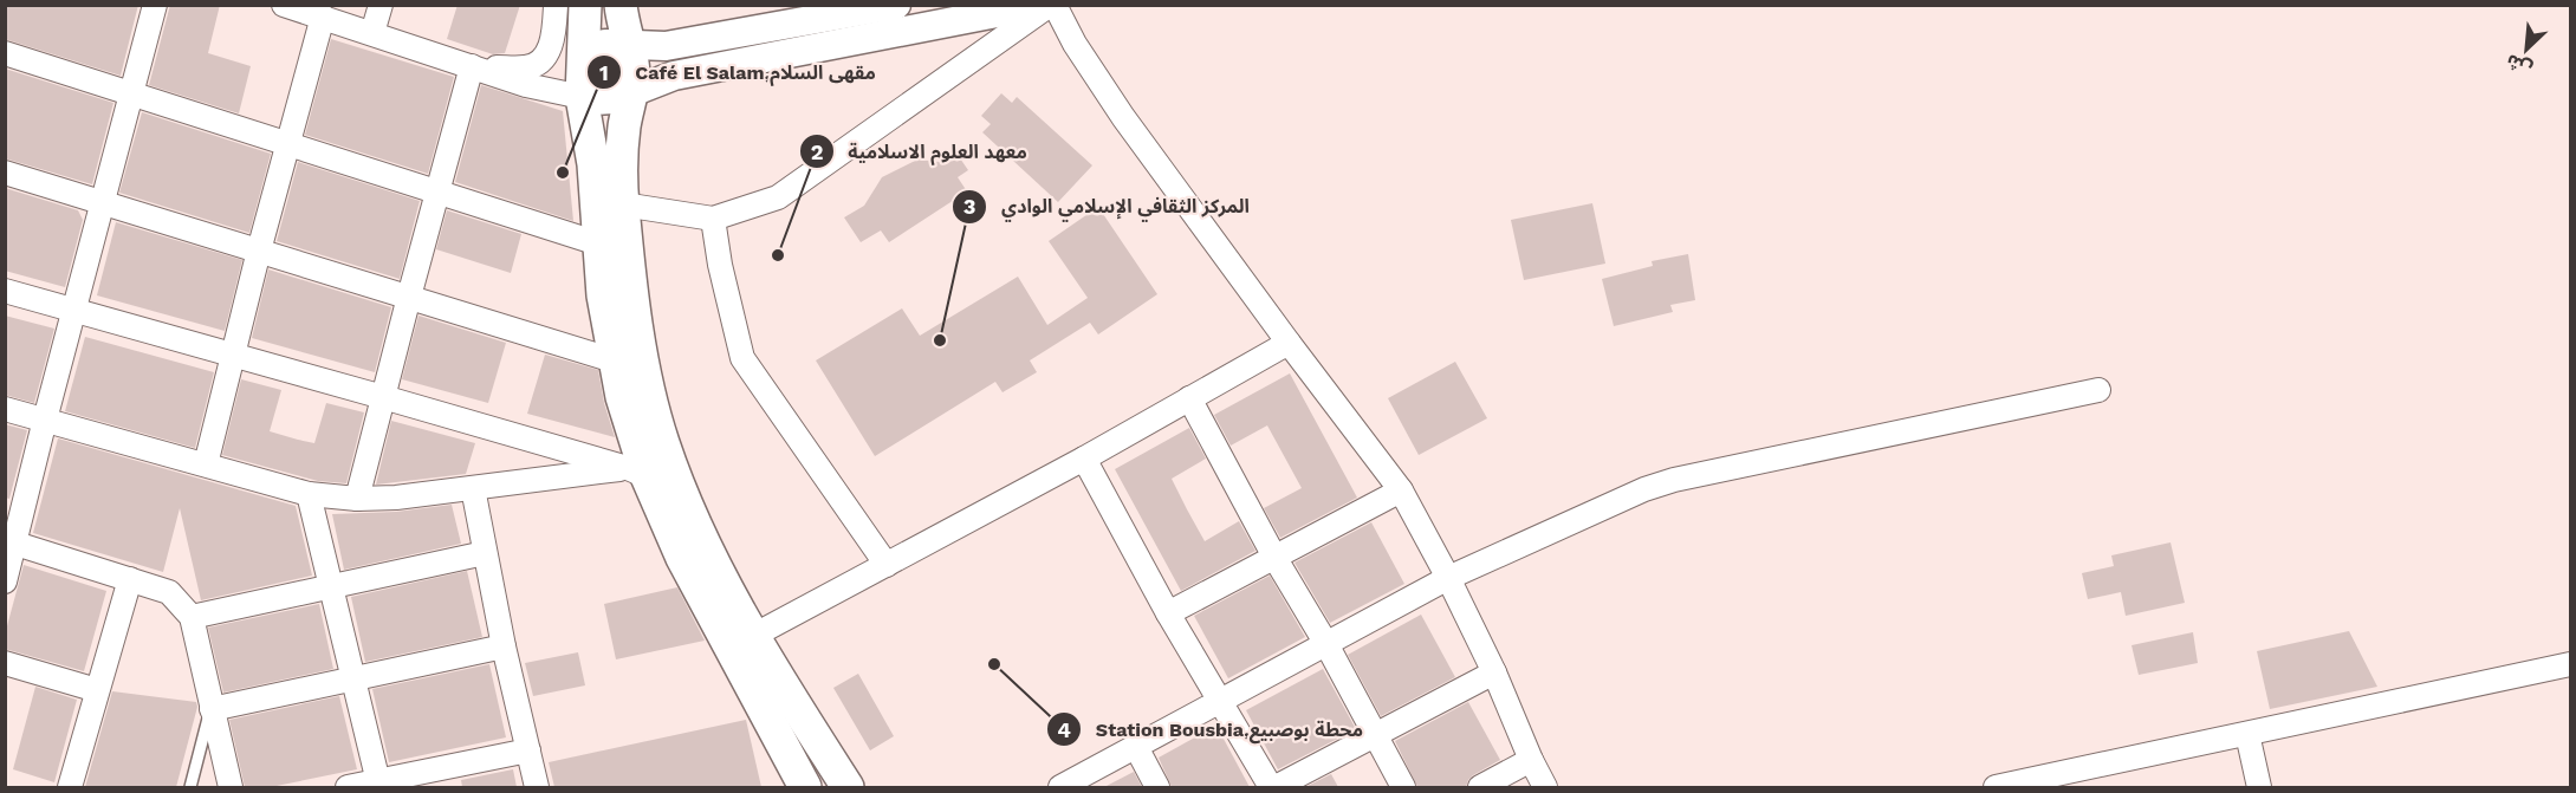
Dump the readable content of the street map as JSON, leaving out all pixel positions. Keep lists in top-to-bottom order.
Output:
{
  "places": [
    "Café El Salam,مقهى السلام",
    "معهد العلوم الاسلامية",
    "المركز الثقافي الإسلامي الوادي",
    "Station Bousbia,محطة بوصبيع"
  ],
  "north": "bottom left"
}
